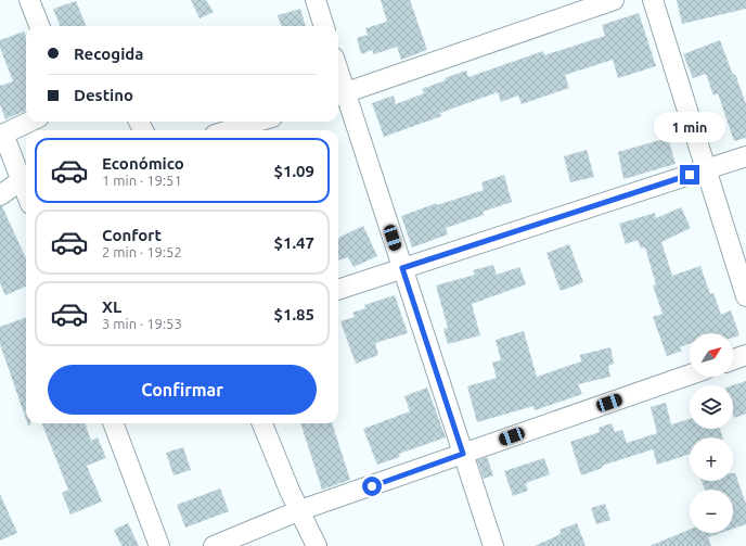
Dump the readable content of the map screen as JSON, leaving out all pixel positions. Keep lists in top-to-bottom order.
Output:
{
  "north": "top right",
  "page": {
    "banner": ["Recogida", "Destino"],
    "bubble": "1 min",
    "list": [
      {
        "name": "Económico",
        "note": "1 min · 19:51",
        "value": "$1.09"
      },
      {
        "name": "Confort",
        "note": "2 min · 19:52",
        "value": "$1.47"
      },
      {
        "name": "XL",
        "note": "3 min · 19:53",
        "value": "$1.85"
      }
    ],
    "map_buttons": ["+", "−"],
    "buttons": "Confirmar"
  }
}
